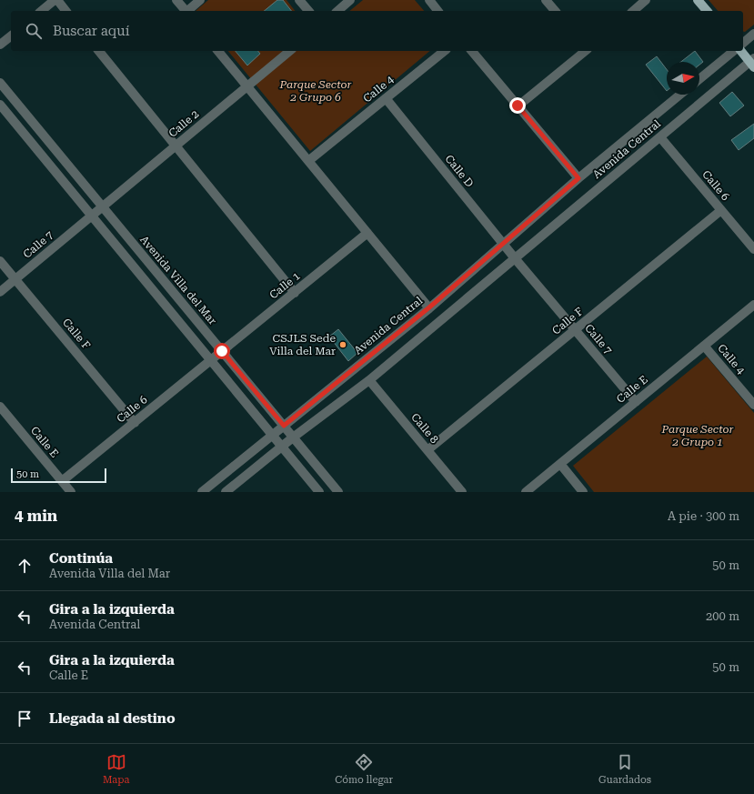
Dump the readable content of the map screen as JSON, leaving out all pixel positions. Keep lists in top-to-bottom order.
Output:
{
  "streets": {
    "street": [
      "Calle 4",
      "Calle 2",
      "Avenida Central",
      "Calle D",
      "Calle 6",
      "Calle 7",
      "Avenida Villa del Mar",
      "Calle 1",
      "Calle F",
      "Calle E",
      "Calle 8"
    ]
  },
  "crossings": [
    ["Calle 4", "Calle D"],
    ["Calle 4", "Calle E"],
    ["Calle 2", "Calle 7"],
    ["Calle 2", "Avenida Villa del Mar"],
    ["Avenida Central", "Calle D"],
    ["Avenida Central", "Calle 6"],
    ["Avenida Central", "Calle 7"],
    ["Avenida Central", "Avenida Villa del Mar"],
    ["Avenida Central", "Calle 8"],
    ["Calle D", "Calle 7"],
    ["Calle 6", "Avenida Villa del Mar"],
    ["Calle 6", "Calle 1"],
    ["Calle 6", "Calle F"],
    ["Calle 6", "Calle E"],
    ["Calle 7", "Avenida Villa del Mar"],
    ["Calle 7", "Calle F"],
    ["Calle 7", "Calle E"],
    ["Avenida Villa del Mar", "Calle 1"],
    ["Calle F", "Calle 8"]
  ],
  "parks": ["Parque Sector 2 Grupo 6", "Parque Sector 2 Grupo 1"],
  "places": ["CSJLS Sede Villa del Mar"],
  "scale_bar": "50 m",
  "north": "right",
  "page": {
    "search": "Buscar aquí",
    "scale": "50 m",
    "heading": ["4 min", "A pie · 300 m"],
    "list": [
      ["Continúa", "Avenida Villa del Mar", "50 m"],
      ["Gira a la izquierda", "Avenida Central", "200 m"],
      ["Gira a la izquierda", "Calle E", "50 m"],
      "Llegada al destino"
    ],
    "nav": ["Mapa", "Cómo llegar", "Guardados"]
  }
}
